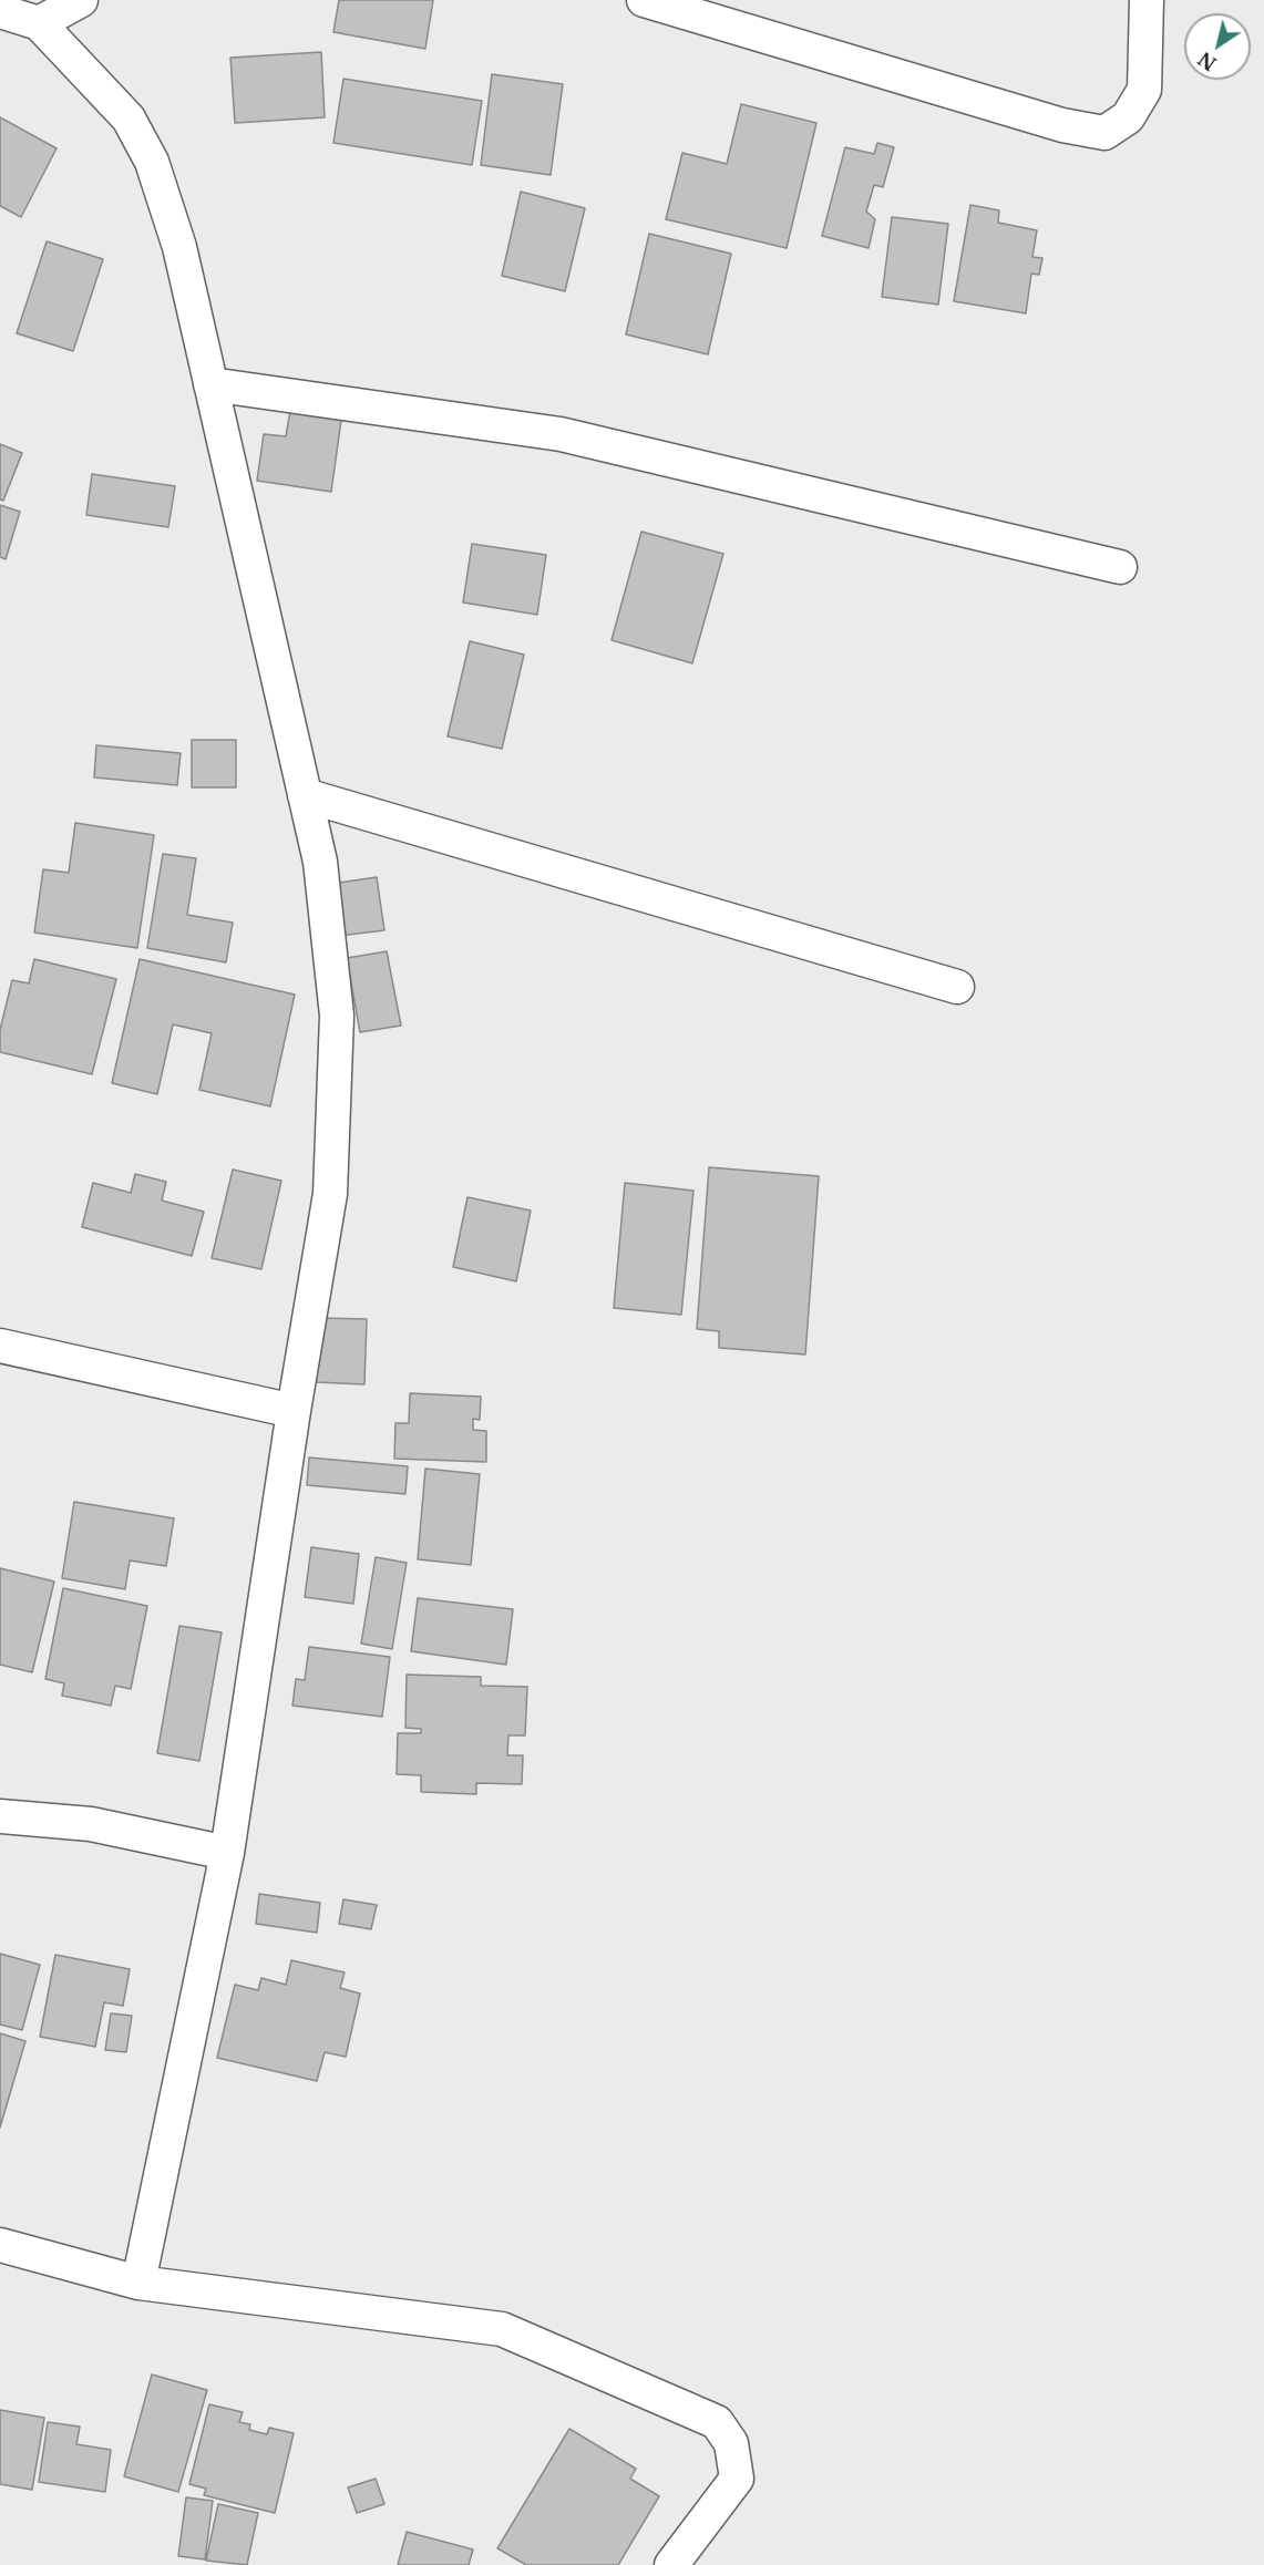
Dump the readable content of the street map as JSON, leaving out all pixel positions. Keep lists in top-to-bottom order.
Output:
{
  "north": "bottom left"
}
